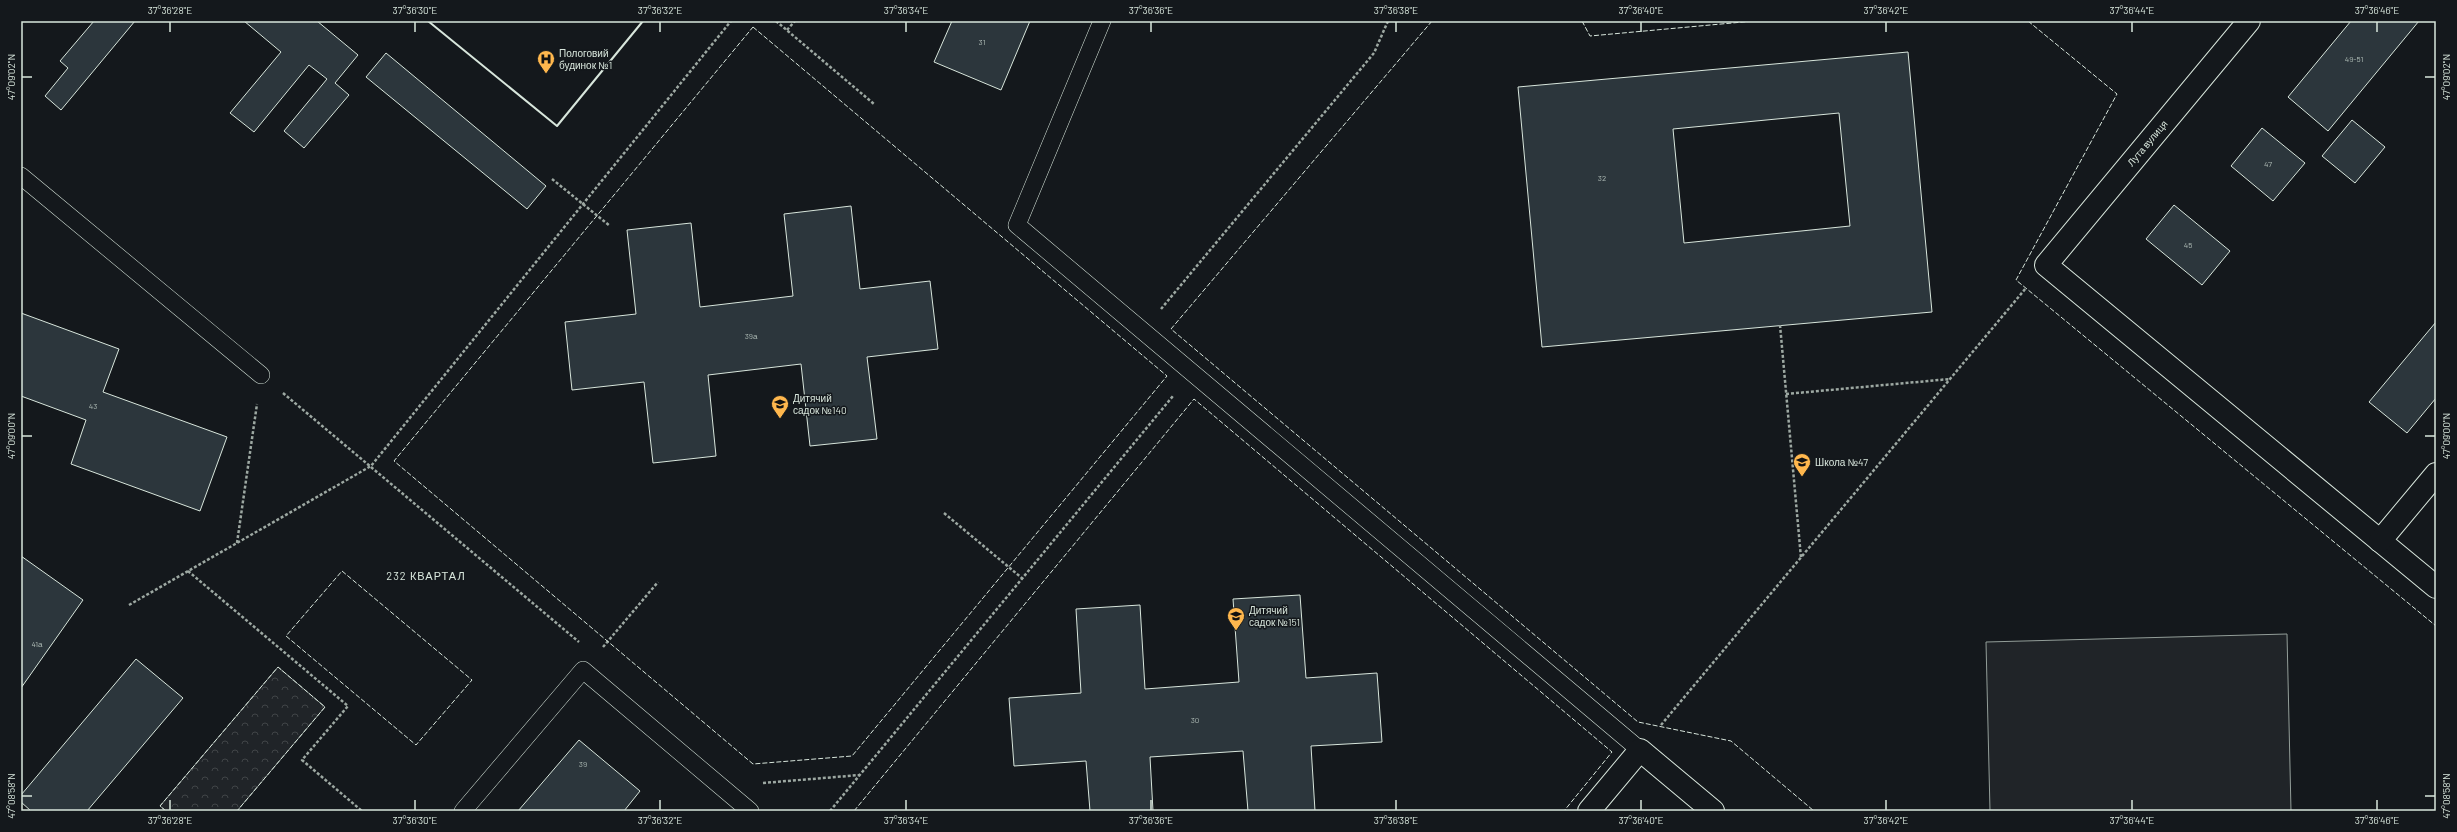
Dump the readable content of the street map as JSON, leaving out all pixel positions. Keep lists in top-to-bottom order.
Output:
{
  "streets": {
    "street": ["Лута вулиця"]
  },
  "districts": ["232 КВАРТАЛ"],
  "places": {
    "hospital": ["Пологовий будинок №1"],
    "school or university": ["Дитячий садок №140", "Школа №47", "Дитячий садок №151"]
  },
  "house_numbers": [
    "31",
    "49-51",
    "47",
    "32",
    "45",
    "39а",
    "43",
    "41а",
    "30",
    "39"
  ],
  "coordinates": [
    "37°36'28\"E",
    "37°36'30\"E",
    "37°36'32\"E",
    "37°36'34\"E",
    "37°36'36\"E",
    "37°36'38\"E",
    "37°36'40\"E",
    "37°36'42\"E",
    "37°36'44\"E",
    "37°36'46\"E",
    "47°09'02\"N",
    "47°09'00\"N",
    "47°08'58\"N"
  ]
}
